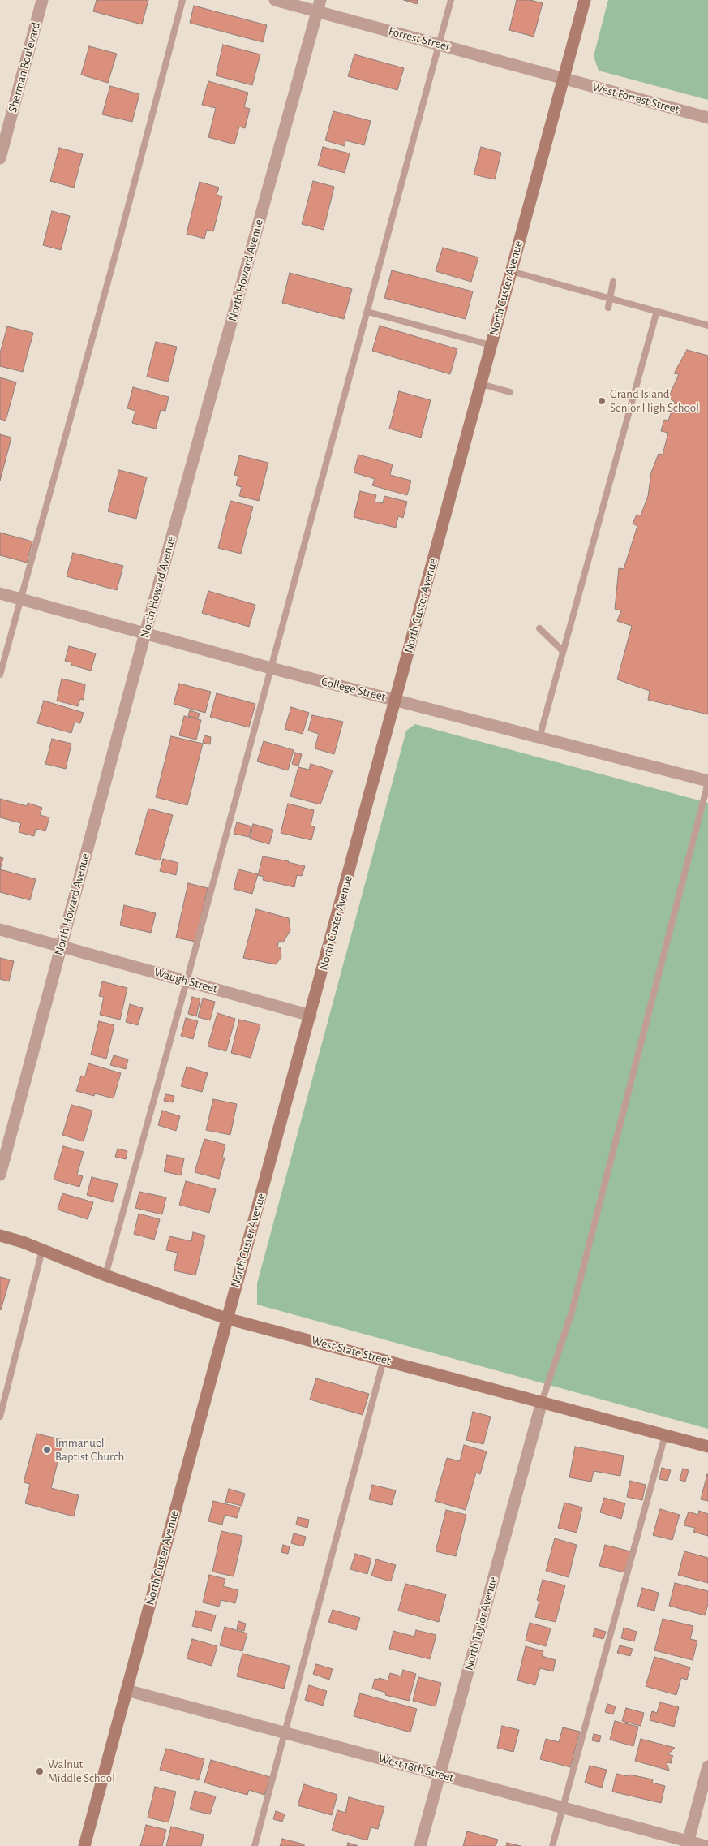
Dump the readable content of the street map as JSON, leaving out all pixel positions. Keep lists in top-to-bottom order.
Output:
{
  "streets": {
    "street": [
      "Forrest Street",
      "Sherman Boulevard",
      "West Forrest Street",
      "North Howard Avenue",
      "North Custer Avenue",
      "College Street",
      "Waugh Street",
      "West State Street",
      "North Taylor Avenue",
      "West 18th Street"
    ]
  },
  "crossings": [
    ["Forrest Street", "West Forrest Street"],
    ["Forrest Street", "North Howard Avenue"],
    ["Forrest Street", "North Custer Avenue"],
    ["West Forrest Street", "North Custer Avenue"],
    ["North Howard Avenue", "College Street"],
    ["North Howard Avenue", "Waugh Street"],
    ["North Custer Avenue", "College Street"],
    ["North Custer Avenue", "Waugh Street"],
    ["North Custer Avenue", "West State Street"],
    ["North Custer Avenue", "West 18th Street"],
    ["West State Street", "North Taylor Avenue"],
    ["North Taylor Avenue", "West 18th Street"]
  ],
  "places": ["Grand Island Senior High School", "Immanuel Baptist Church", "Walnut Middle School"]
}
